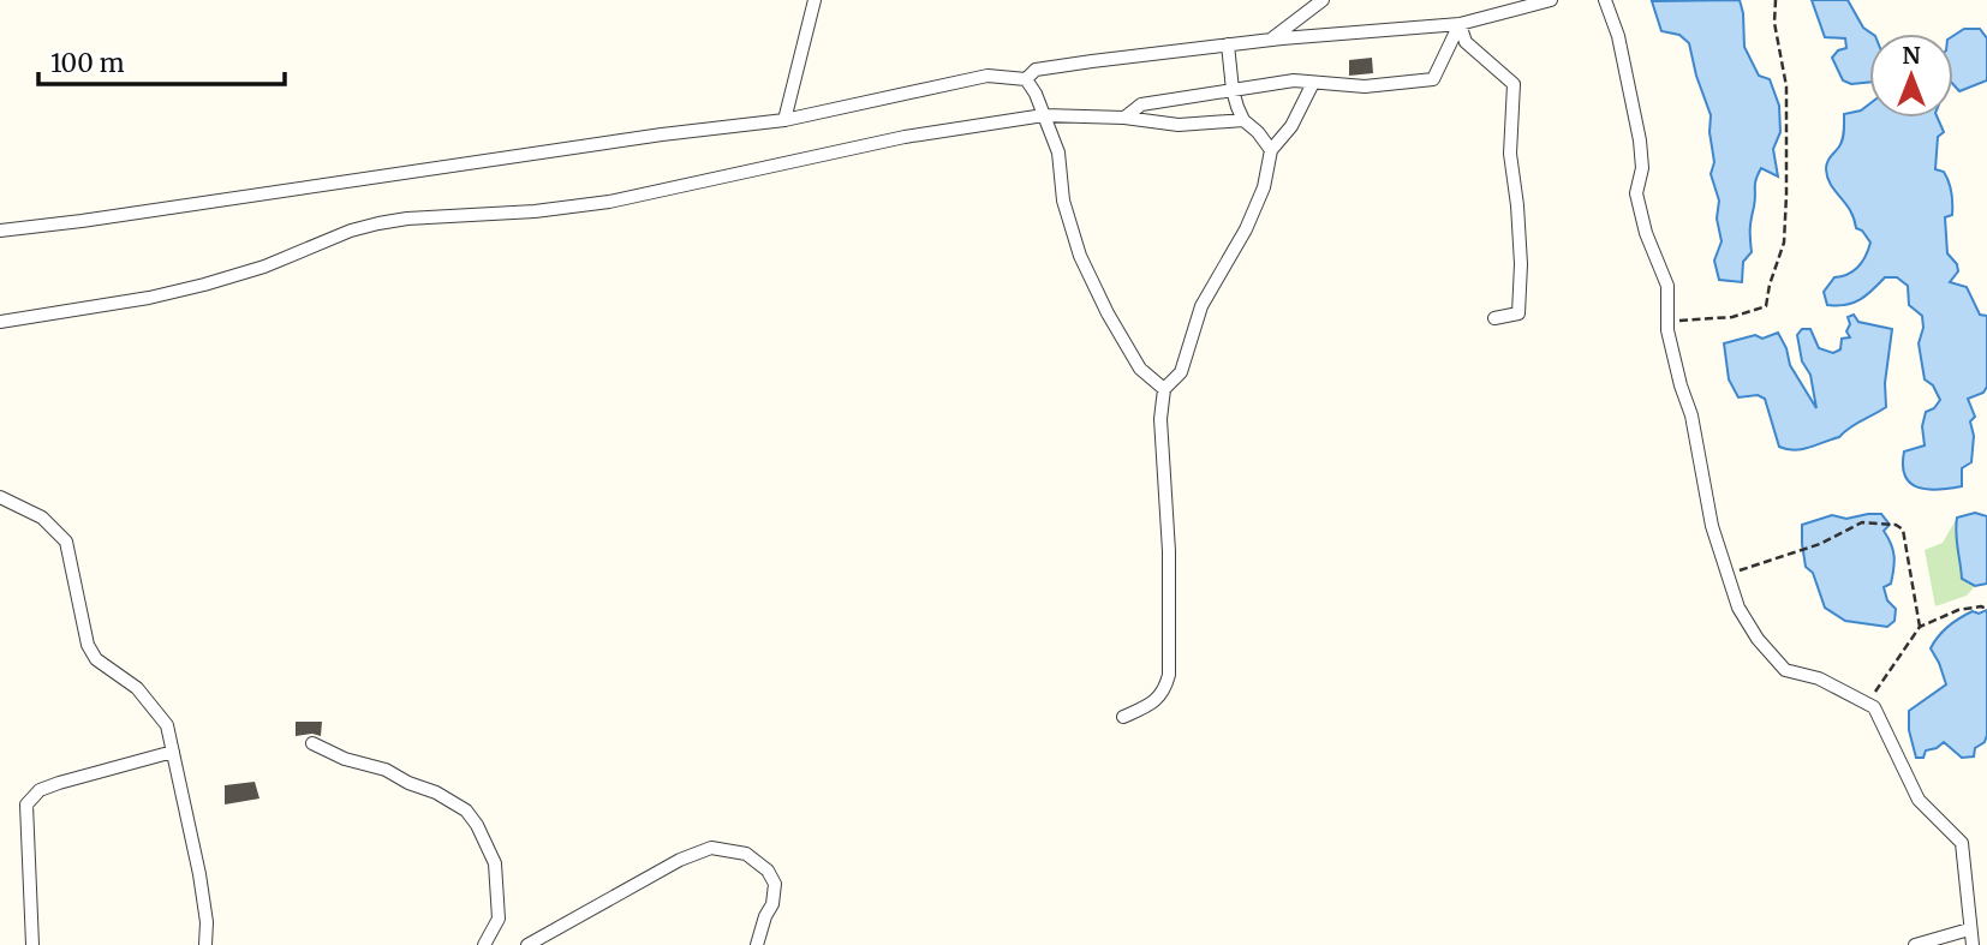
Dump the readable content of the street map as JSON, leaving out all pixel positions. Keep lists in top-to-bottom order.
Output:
{
  "scale_bar": "100 m",
  "north": "top"
}
